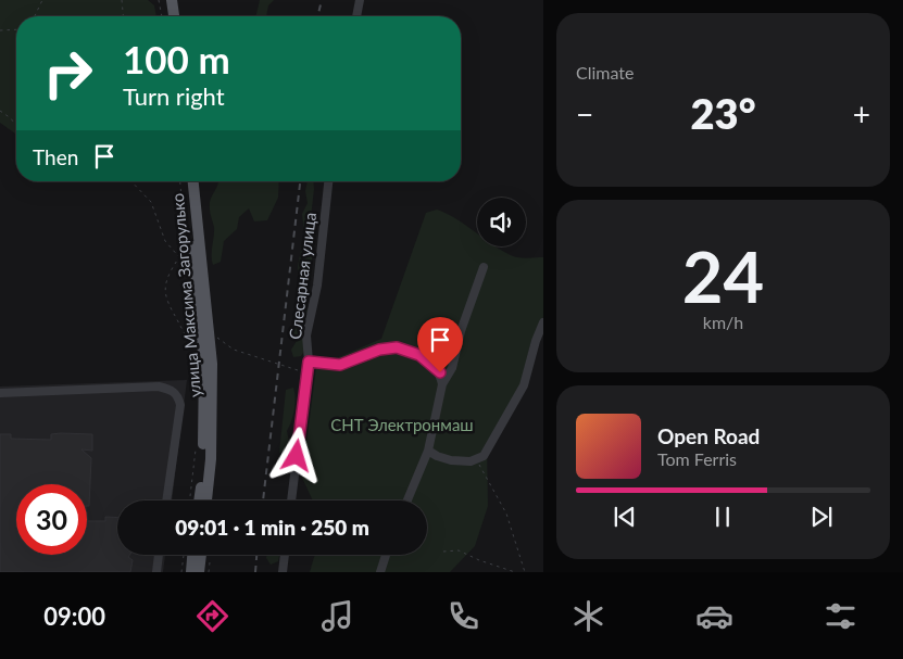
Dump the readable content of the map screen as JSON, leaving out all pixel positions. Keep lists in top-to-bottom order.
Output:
{
  "streets": {
    "main road": ["улица Максима Загорулько"],
    "street": ["Слесарная улица"]
  },
  "parks": ["СНТ Электронмаш"],
  "page": {
    "tile": [
      "Climate",
      ["24", "km/h"]
    ],
    "turn": ["100 m", "Turn right"],
    "heat": ["−", "23°", "+"],
    "then": "Then",
    "song": ["Open Road", "Tom Ferris"],
    "limit": "30",
    "trip": "09:01 · 1 min · 250 m",
    "tabs": "09:00"
  }
}
